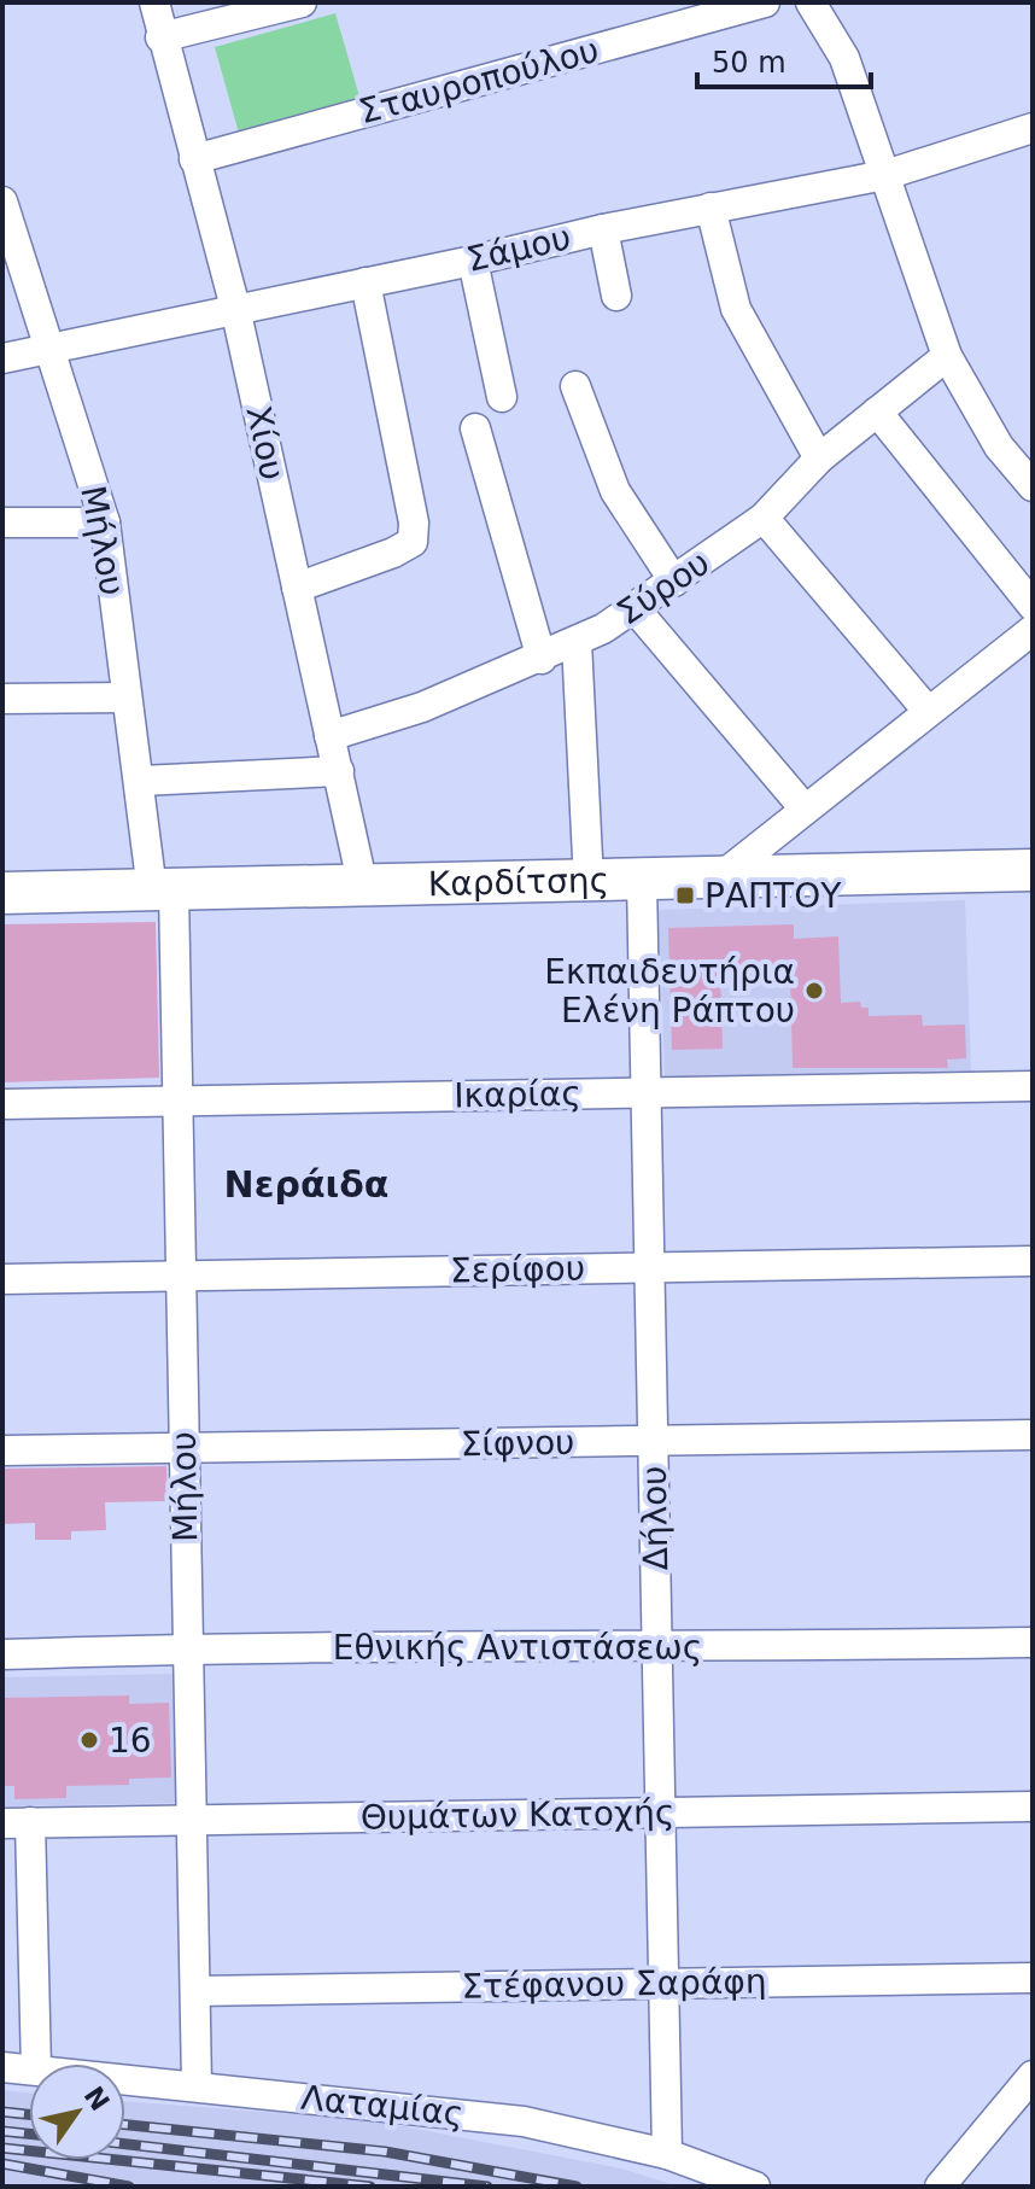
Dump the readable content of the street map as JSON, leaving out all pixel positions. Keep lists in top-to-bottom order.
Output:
{
  "streets": {
    "main road": ["Καρδίτσης"],
    "street": [
      "Σταυροπούλου",
      "Σάμου",
      "Χίου",
      "Μήλου",
      "Σύρου",
      "Ικαρίας",
      "Σερίφου",
      "Σίφνου",
      "Δήλου",
      "Εθνικής Αντιστάσεως",
      "Θυμάτων Κατοχής",
      "Στέφανου Σαράφη",
      "Λαταμίας"
    ]
  },
  "crossings": [
    ["Σταυροπούλου", "Χίου"],
    ["Σάμου", "Χίου"],
    ["Σάμου", "Μήλου"],
    ["Χίου", "Σύρου"],
    ["Χίου", "Καρδίτσης"],
    ["Μήλου", "Καρδίτσης"],
    ["Μήλου", "Ικαρίας"],
    ["Μήλου", "Σερίφου"],
    ["Μήλου", "Σίφνου"],
    ["Μήλου", "Εθνικής Αντιστάσεως"],
    ["Μήλου", "Θυμάτων Κατοχής"],
    ["Μήλου", "Στέφανου Σαράφη"],
    ["Μήλου", "Λαταμίας"],
    ["Καρδίτσης", "Δήλου"],
    ["Ικαρίας", "Δήλου"],
    ["Σερίφου", "Δήλου"],
    ["Σίφνου", "Δήλου"],
    ["Δήλου", "Εθνικής Αντιστάσεως"],
    ["Δήλου", "Θυμάτων Κατοχής"],
    ["Δήλου", "Στέφανου Σαράφη"],
    ["Δήλου", "Λαταμίας"]
  ],
  "districts": ["Νεράιδα"],
  "places": {
    "transit": ["ΡΑΠΤΟΥ"],
    "other": ["Εκπαιδευτήρια Ελένη Ράπτου", "16"]
  },
  "scale_bar": "50 m",
  "north": "top right"
}
